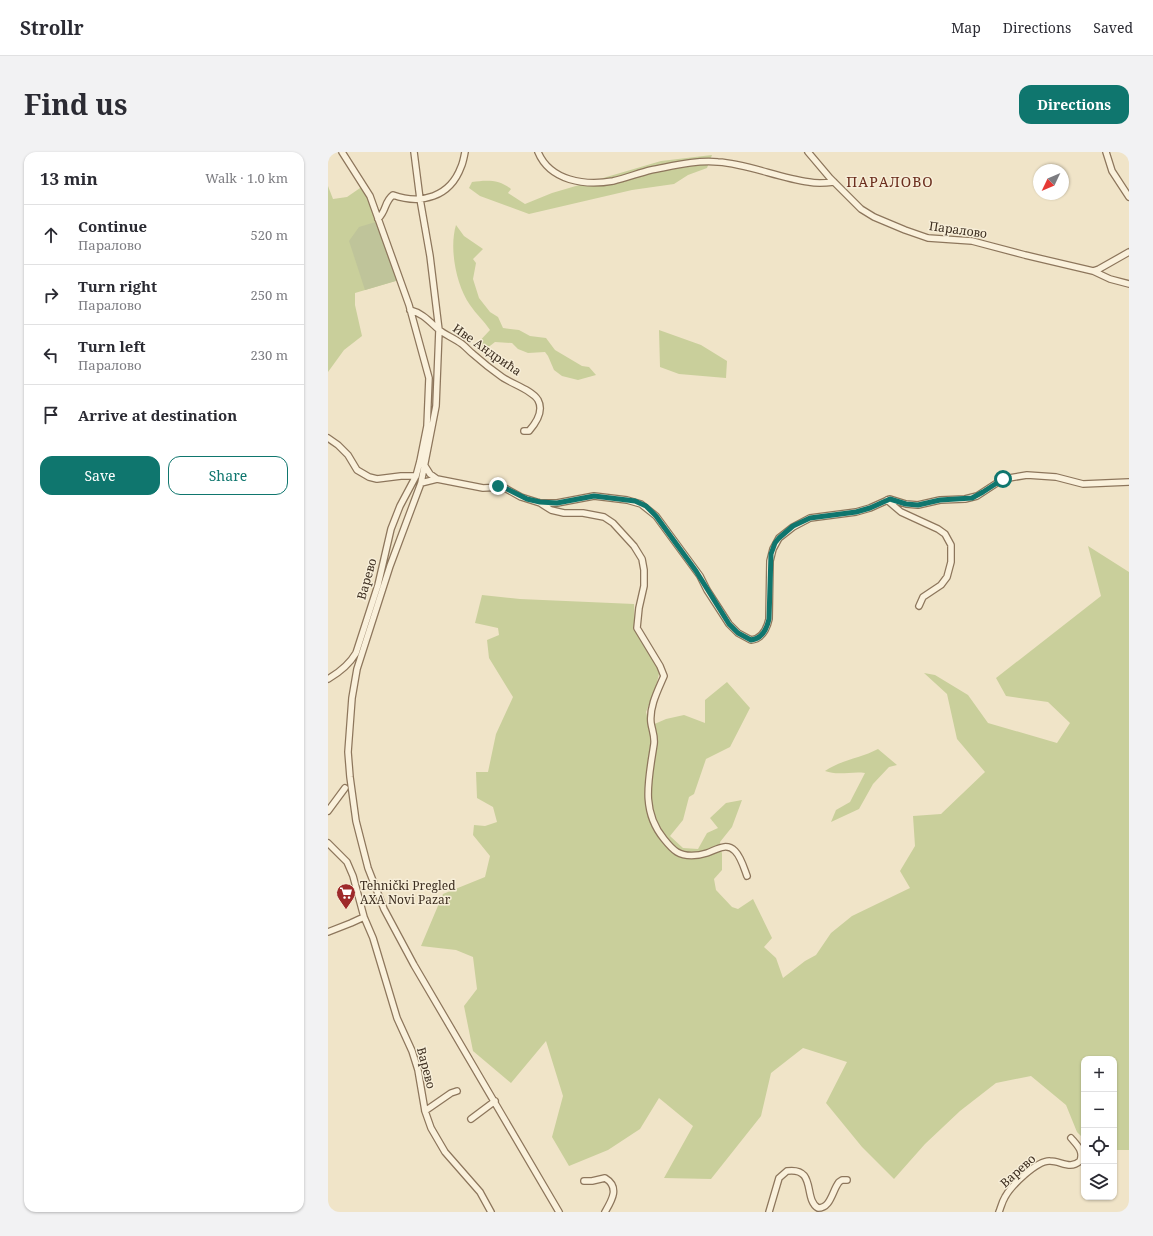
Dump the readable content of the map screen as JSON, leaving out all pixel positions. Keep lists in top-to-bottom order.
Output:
{
  "streets": {
    "street": ["Паралово", "Иве Андрића", "Варево"]
  },
  "districts": ["ПАРАЛОВО"],
  "places": {
    "supermarket": ["Tehnički Pregled AXA Novi Pazar"]
  },
  "north": "bottom left",
  "page": {
    "header": "Strollr",
    "nav": ["Map", "Directions", "Saved"],
    "title": "Find us",
    "buttons": [
      "Directions",
      ["Save", "Share"]
    ],
    "heading": ["13 min", "Walk · 1.0 km"],
    "list": [
      ["Continue", "Паралово", "520 m"],
      ["Turn right", "Паралово", "250 m"],
      ["Turn left", "Паралово", "230 m"],
      "Arrive at destination"
    ],
    "map_buttons": ["+", "−"]
  }
}
